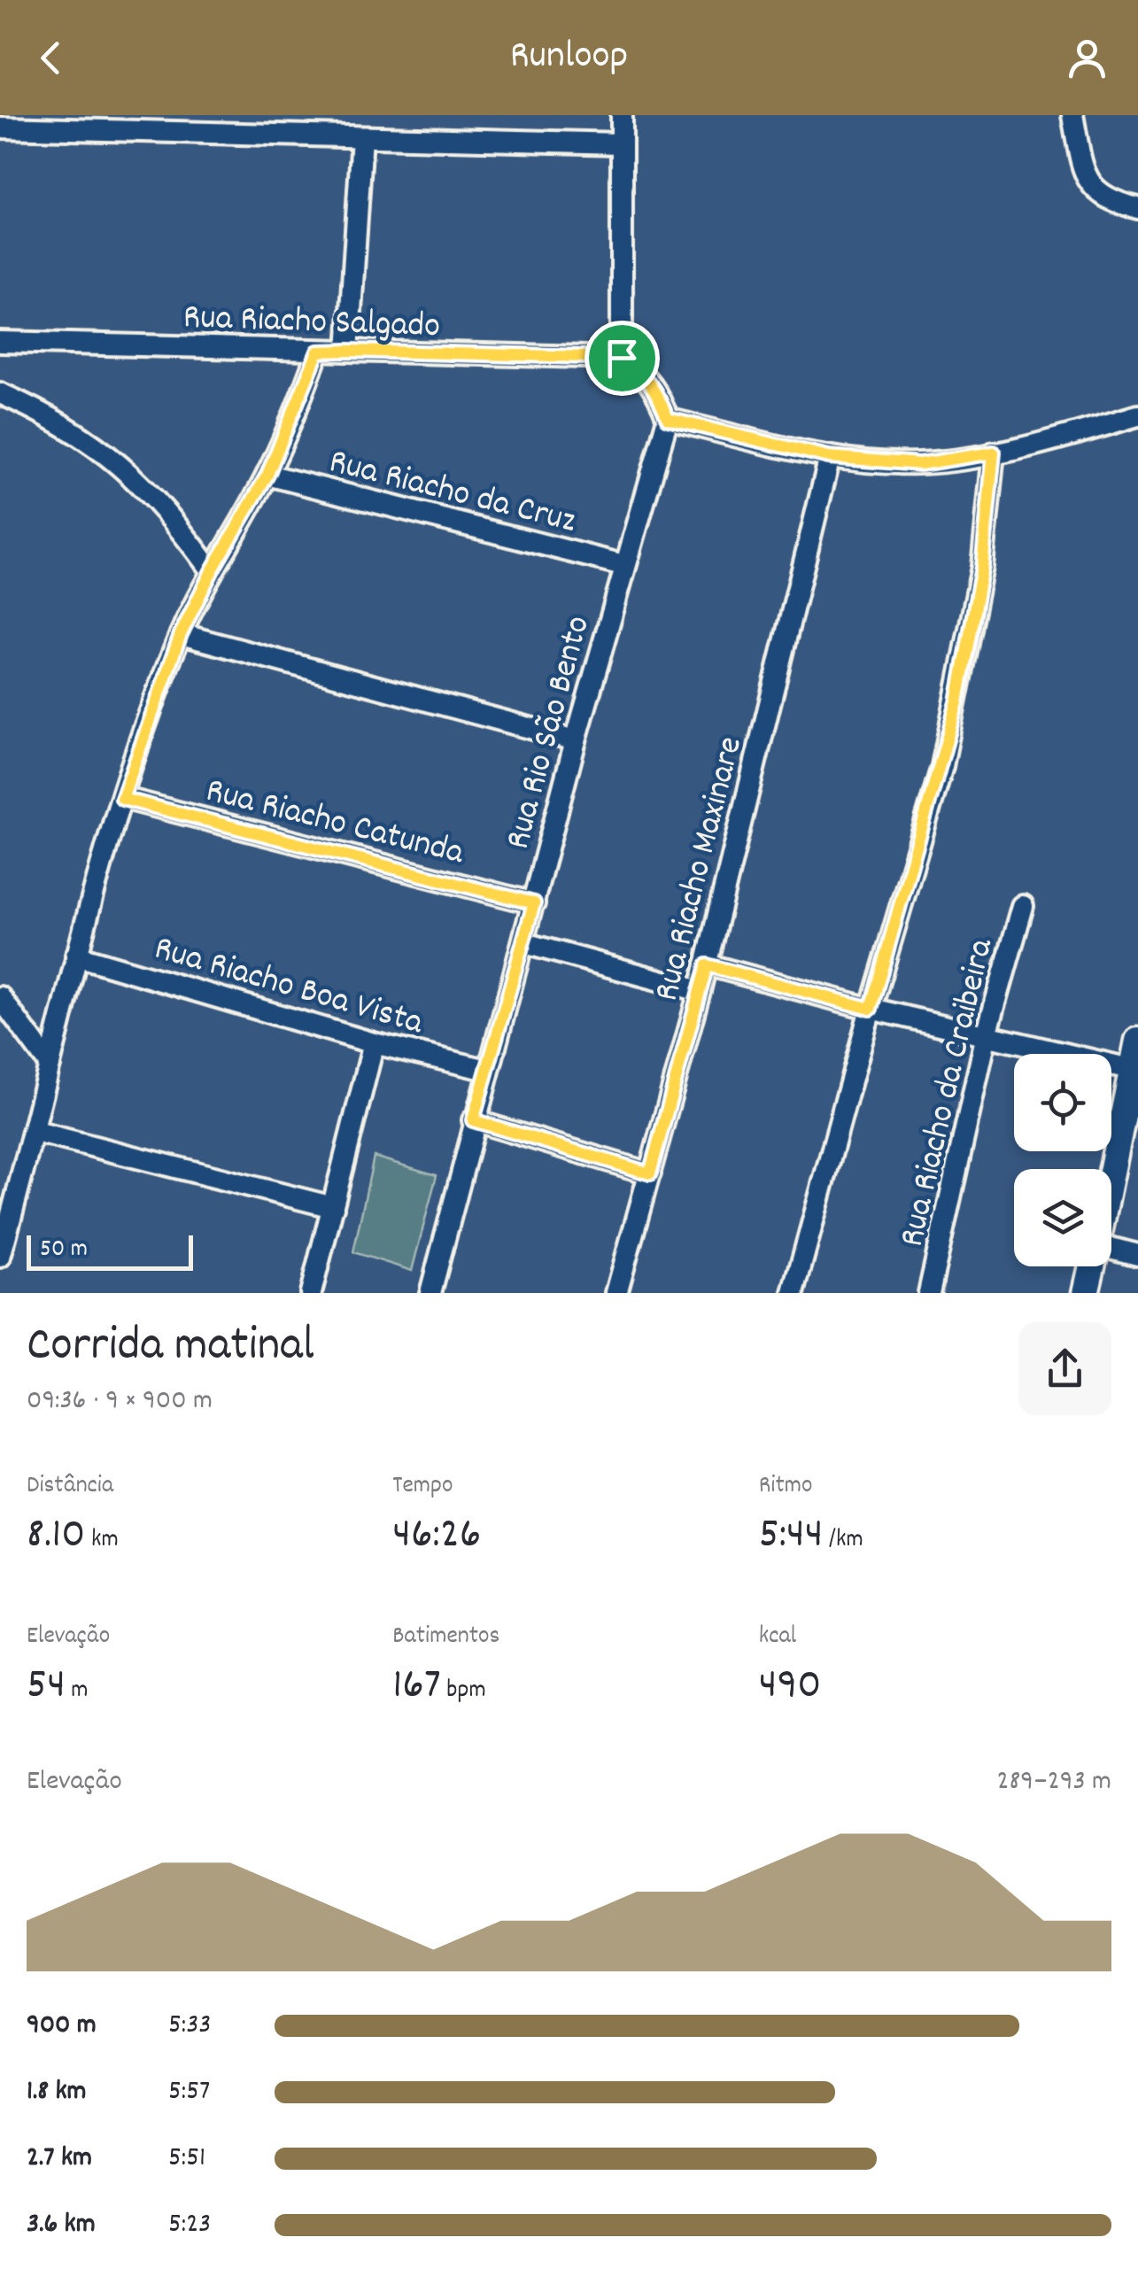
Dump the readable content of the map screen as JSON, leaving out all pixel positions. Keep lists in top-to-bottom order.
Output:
{
  "streets": {
    "street": [
      "Rua Riacho Salgado",
      "Rua Riacho da Cruz",
      "Rua Rio São Bento",
      "Rua Riacho Catunda",
      "Rua Riacho Maxinare",
      "Rua Riacho Boa Vista",
      "Rua Riacho da Craibeira"
    ]
  },
  "crossings": [
    ["Rua Riacho da Cruz", "Rua Rio São Bento"],
    ["Rua Rio São Bento", "Rua Riacho Catunda"],
    ["Rua Rio São Bento", "Rua Riacho Boa Vista"]
  ],
  "scale_bar": "50 m",
  "page": {
    "header": "Runloop",
    "scale": "50 m",
    "heading": ["Corrida matinal", "09:36 · 9 × 900 m"],
    "stats": [
      ["Distância", "8.10 km"],
      ["Tempo", "46:26"],
      ["Ritmo", "5:44 /km"],
      ["Elevação", "54 m"],
      ["Batimentos", "167 bpm"],
      ["kcal", "490"]
    ],
    "chart": ["Elevação", "289–293 m"],
    "list": [
      {
        "name": "900 m",
        "note": "5:33"
      },
      {
        "name": "1.8 km",
        "note": "5:57"
      },
      {
        "name": "2.7 km",
        "note": "5:51"
      },
      {
        "name": "3.6 km",
        "note": "5:23"
      }
    ]
  }
}
